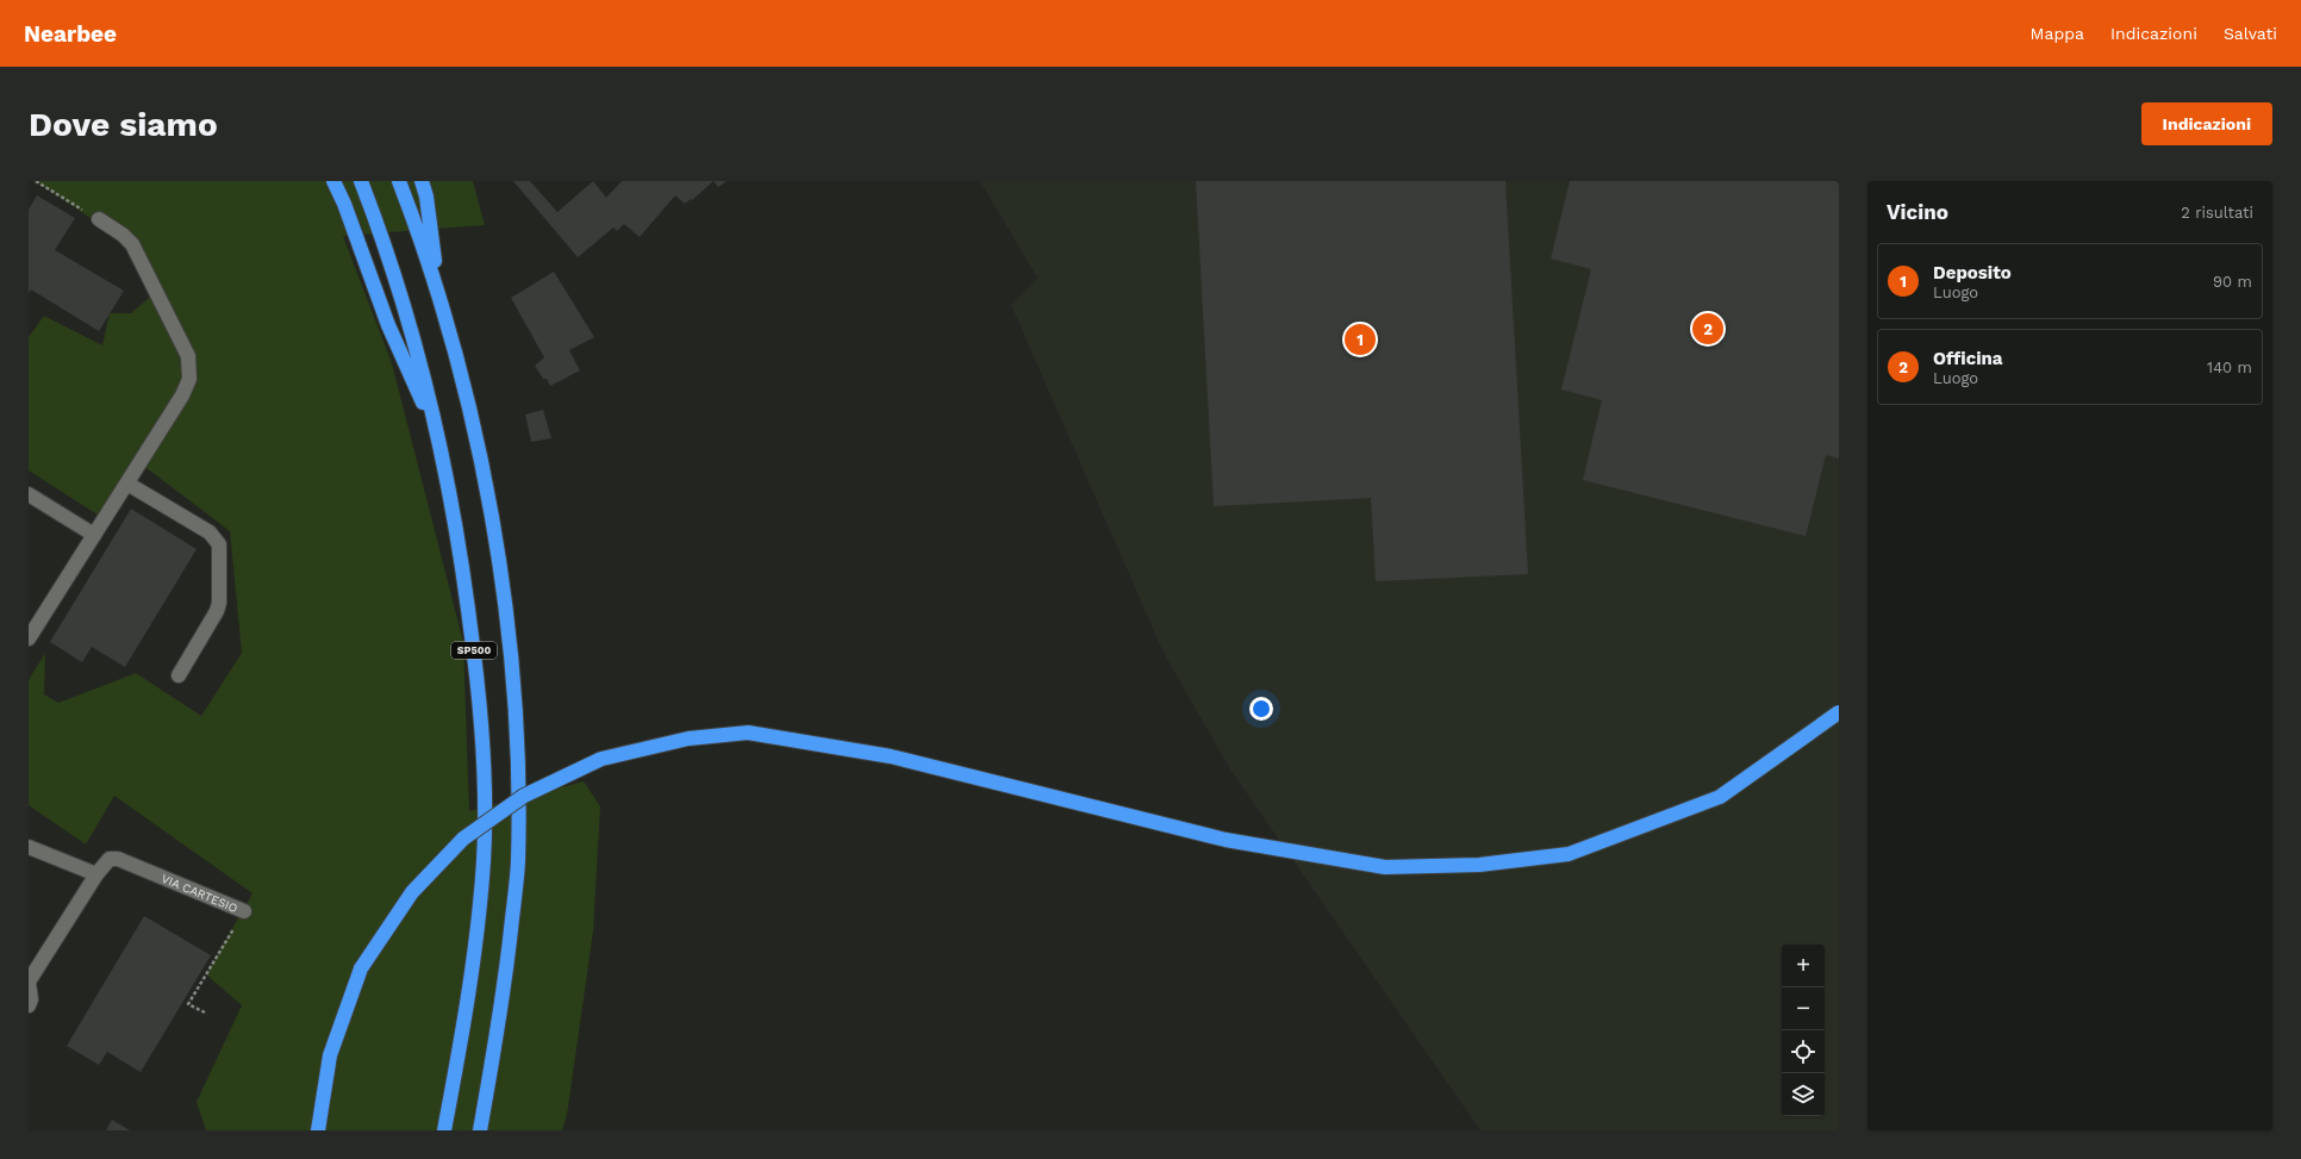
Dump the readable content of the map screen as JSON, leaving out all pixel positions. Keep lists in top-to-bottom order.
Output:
{
  "streets": {
    "highway": ["SP500"],
    "street": ["VIA CARTESIO"]
  },
  "page": {
    "header": "Nearbee",
    "nav": ["Mappa", "Indicazioni", "Salvati"],
    "buttons": "Indicazioni",
    "title": "Dove siamo",
    "heading": ["Vicino", "2 risultati"],
    "list": [
      {
        "mark": "1",
        "name": "Deposito",
        "note": "Luogo",
        "value": "90 m"
      },
      {
        "mark": "2",
        "name": "Officina",
        "note": "Luogo",
        "value": "140 m"
      }
    ],
    "pins": ["2", "1"],
    "map_buttons": ["+", "−"]
  }
}
